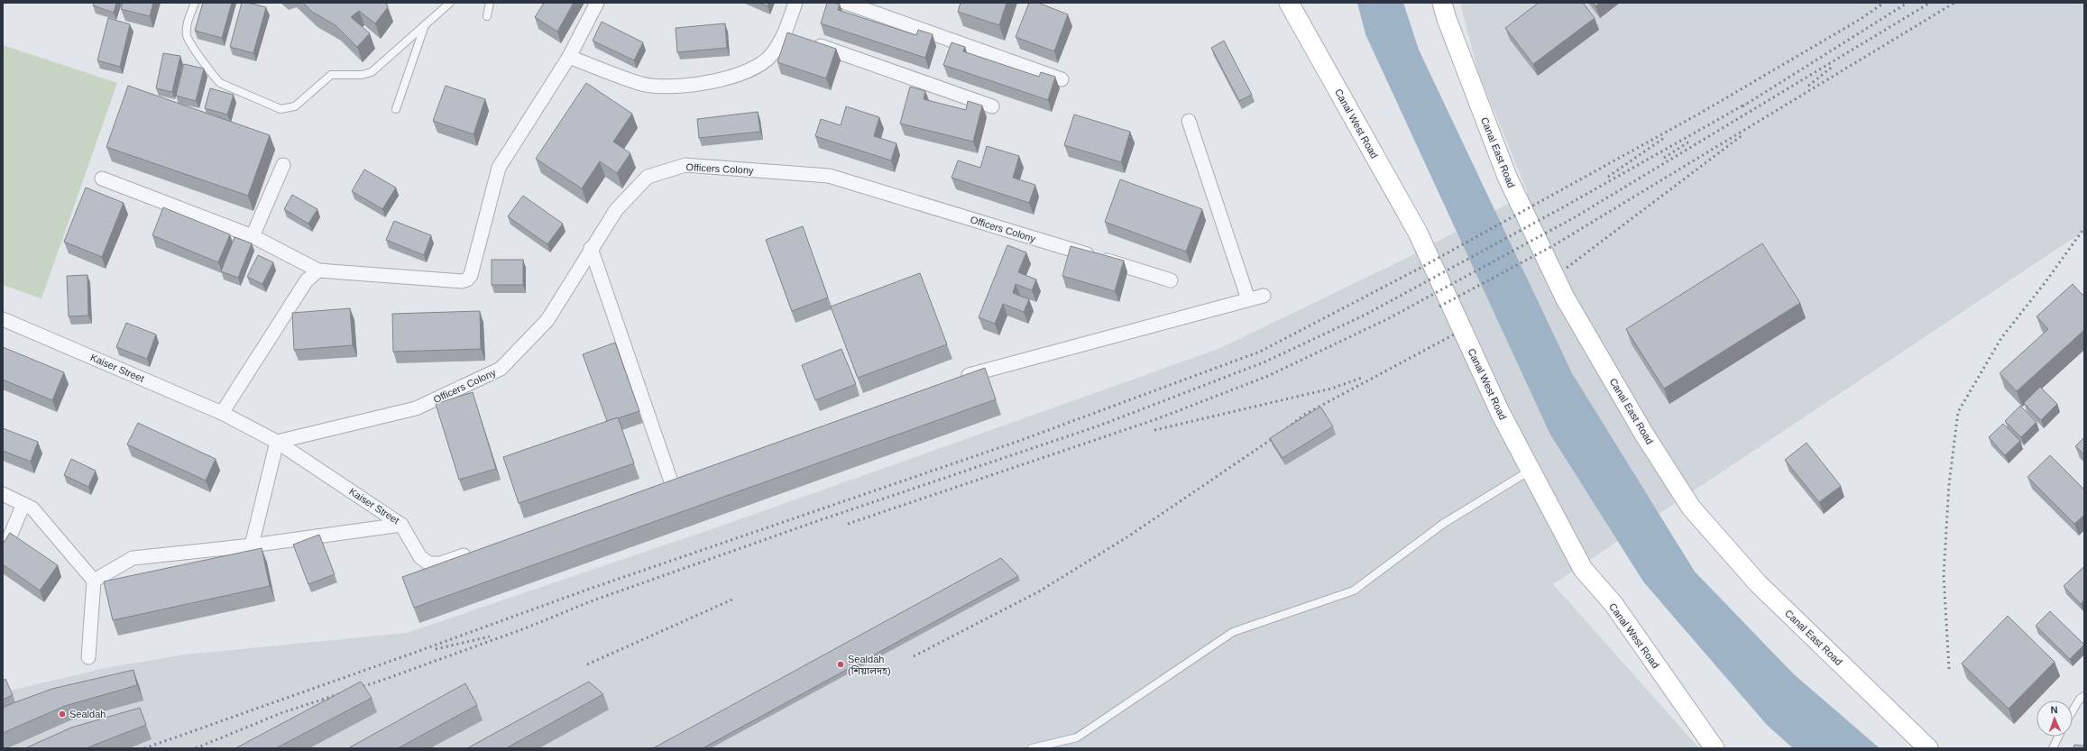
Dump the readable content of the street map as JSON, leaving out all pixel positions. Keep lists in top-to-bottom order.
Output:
{
  "streets": {
    "main road": ["Canal West Road", "Canal East Road"],
    "street": ["Officers Colony", "Kaiser Street"]
  },
  "crossings": [
    ["Officers Colony", "Kaiser Street"]
  ],
  "places": ["Sealdah (শিয়ালদহ)", "Sealdah"],
  "north": "top"
}
